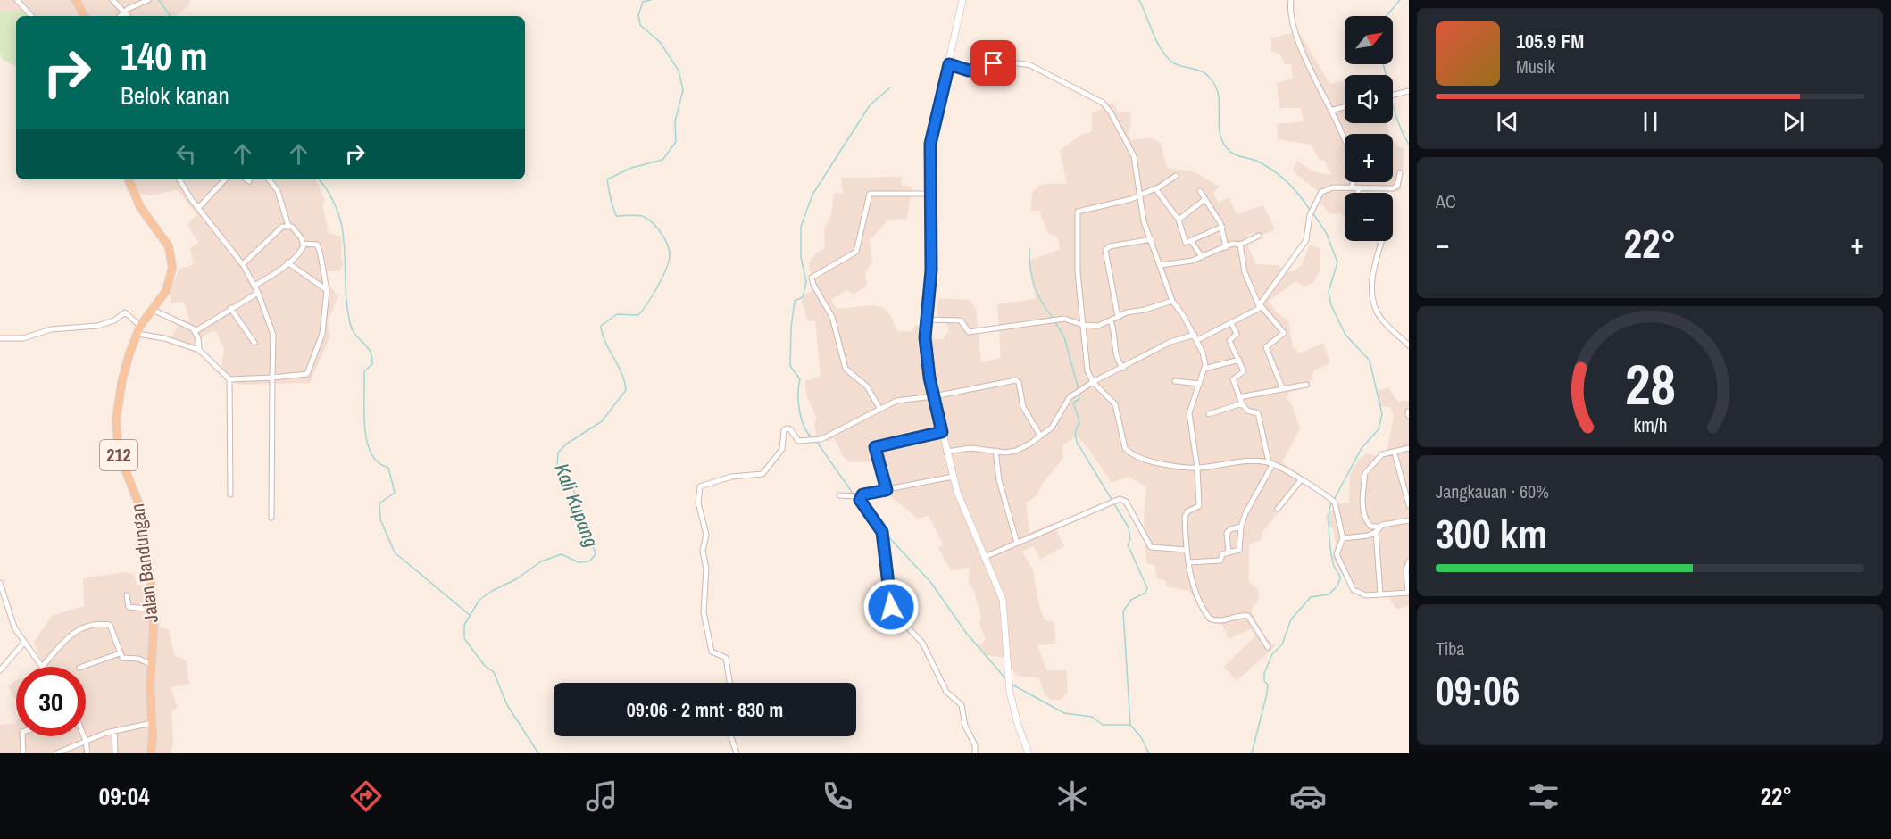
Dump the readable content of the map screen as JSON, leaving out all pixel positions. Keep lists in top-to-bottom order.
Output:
{
  "streets": {
    "main road": ["212", "Jalan Bandungan"]
  },
  "water": ["Kali Kupang"],
  "north": "top right",
  "page": {
    "map_buttons": ["+", "−"],
    "turn": ["140 m", "Belok kanan"],
    "song": ["105.9 FM", "Musik"],
    "tile": [
      "AC",
      ["Jangkauan · 60%", "300 km"],
      ["Tiba", "09:06"]
    ],
    "heat": ["−", "22°", "+"],
    "limit": "30",
    "trip": "09:06 · 2 mnt · 830 m",
    "tabs": ["09:04", "22°"],
    "gauge": ["28", "km/h"]
  }
}
